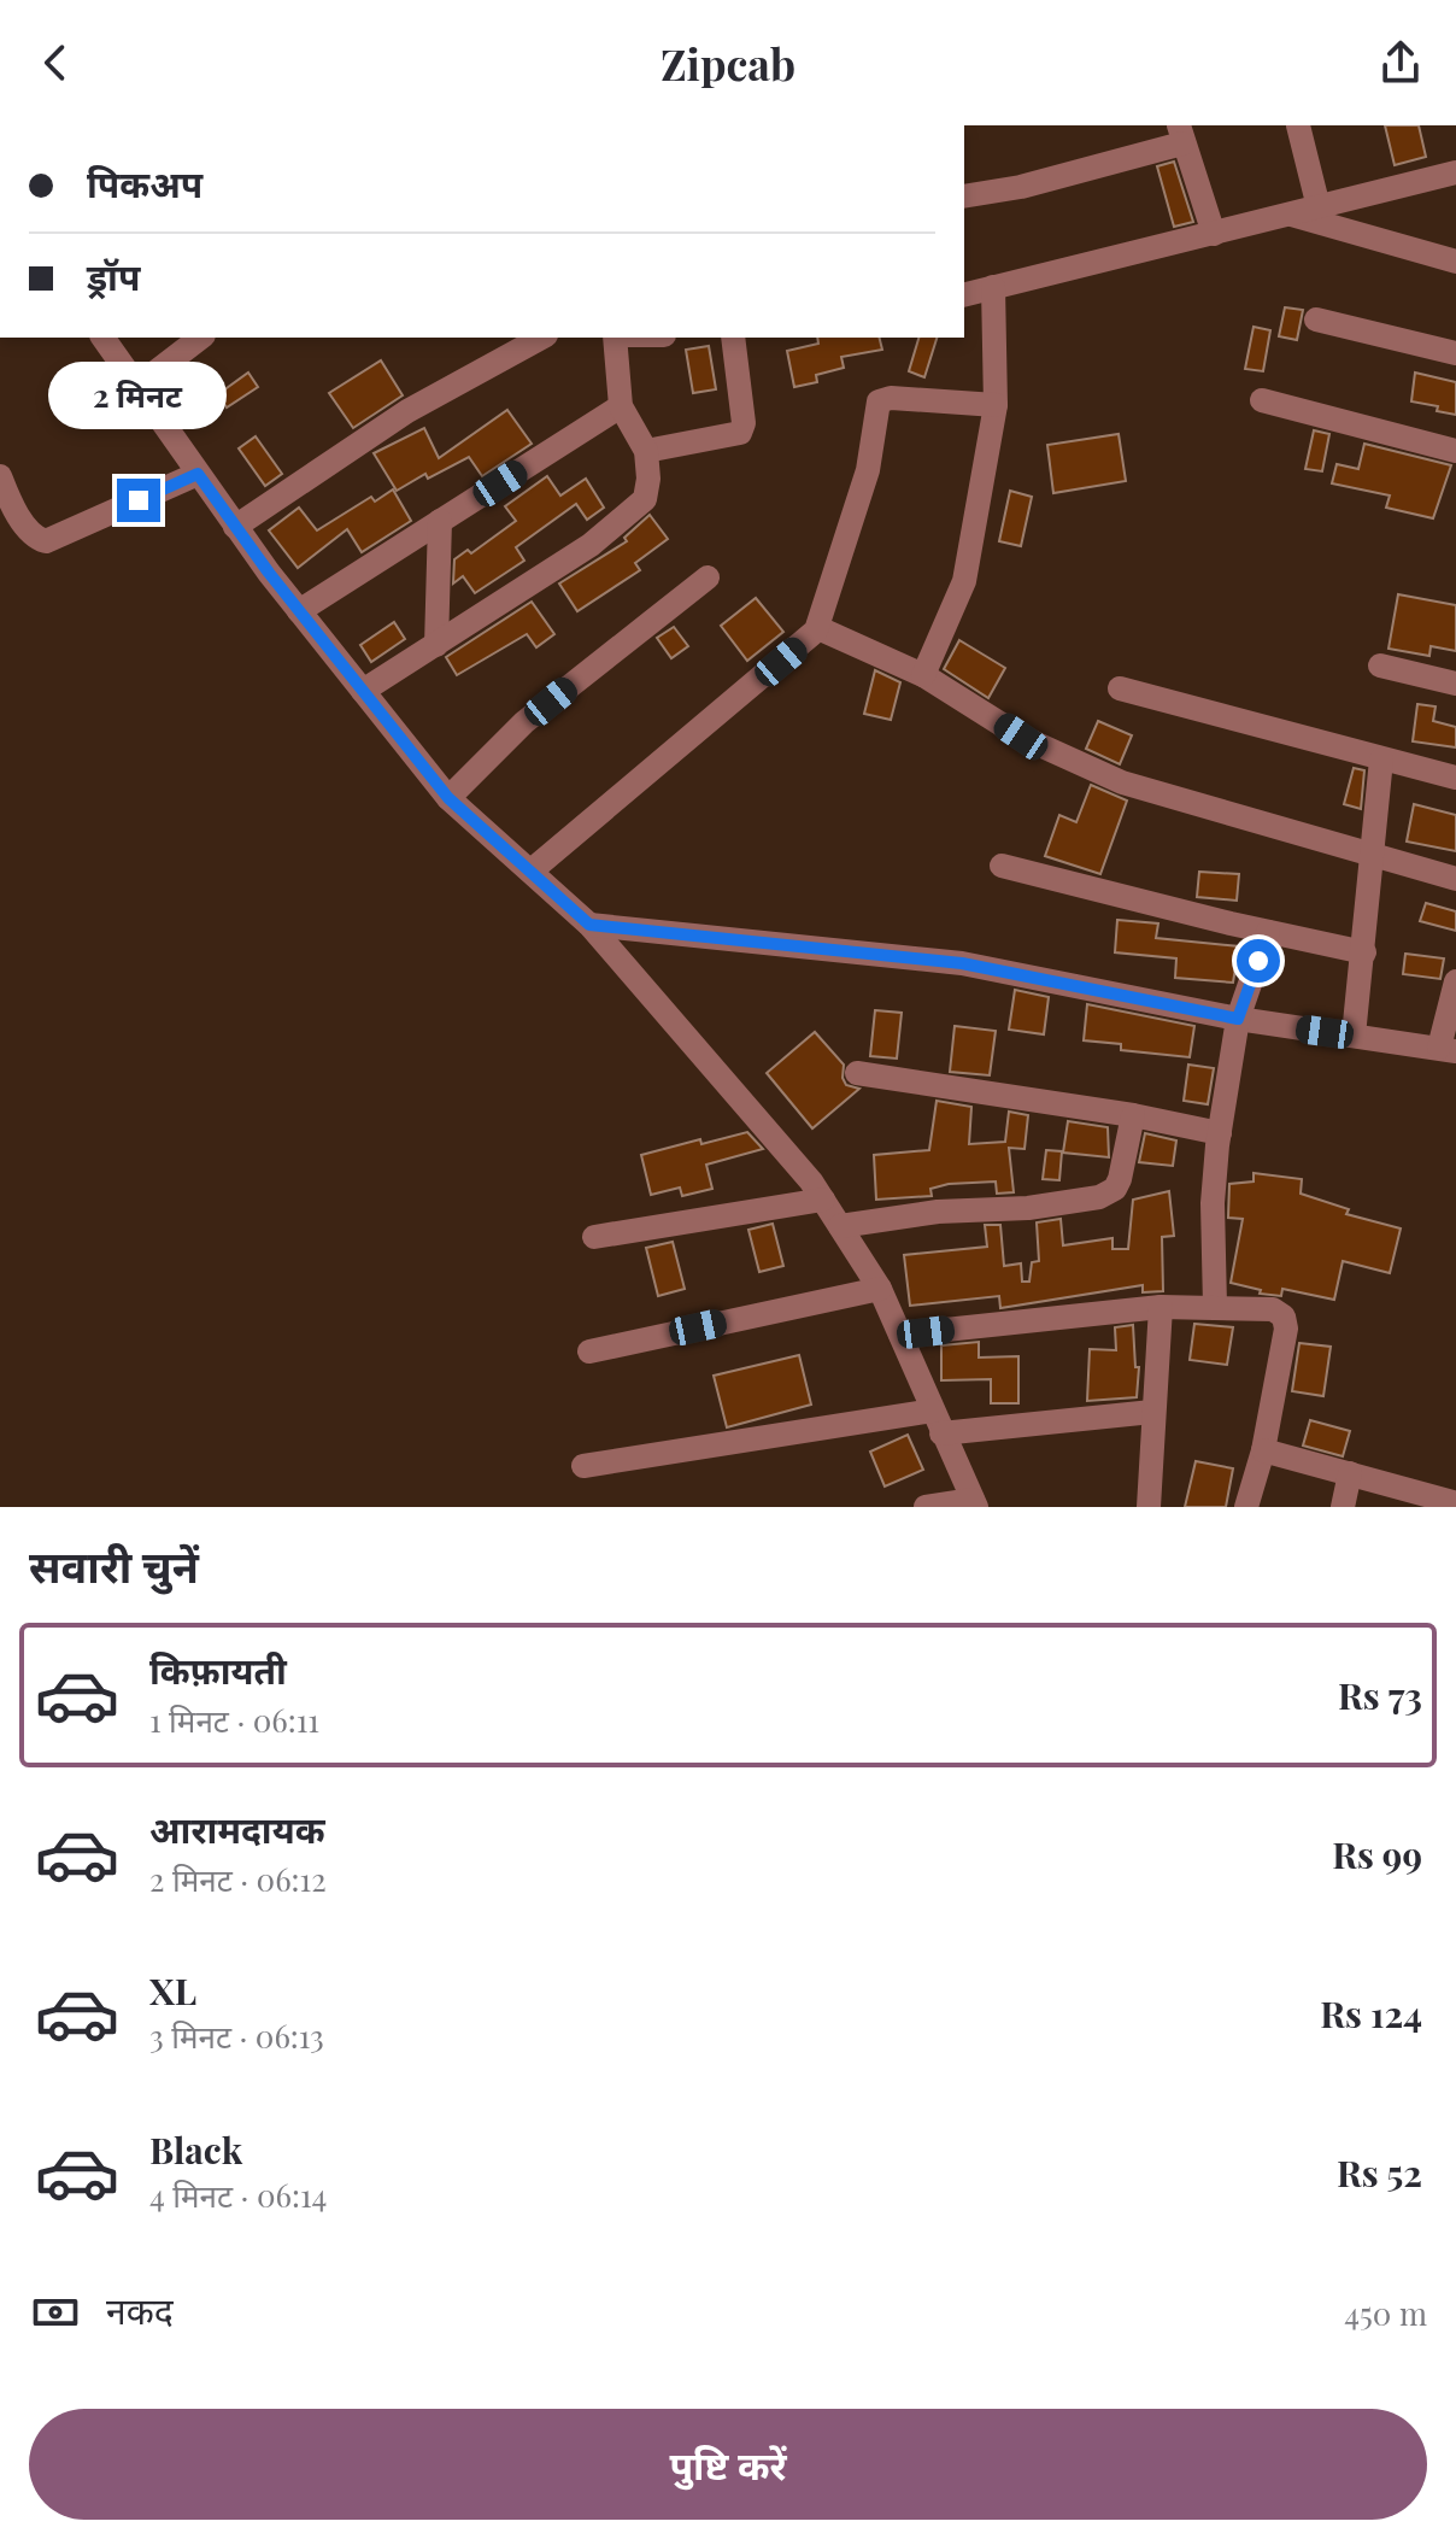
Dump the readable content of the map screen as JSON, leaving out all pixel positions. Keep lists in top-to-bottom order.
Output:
{
  "page": {
    "header": "Zipcab",
    "banner": ["पिकअप", "ड्रॉप"],
    "bubble": "2 मिनट",
    "heading": "सवारी चुनें",
    "list": [
      {
        "name": "किफ़ायती",
        "note": "1 मिनट · 06:11",
        "value": "Rs 73"
      },
      {
        "name": "आरामदायक",
        "note": "2 मिनट · 06:12",
        "value": "Rs 99"
      },
      {
        "name": "XL",
        "note": "3 मिनट · 06:13",
        "value": "Rs 124"
      },
      {
        "name": "Black",
        "note": "4 मिनट · 06:14",
        "value": "Rs 52"
      }
    ],
    "pay": ["नकद", "450 m"],
    "buttons": "पुष्टि करें"
  }
}
